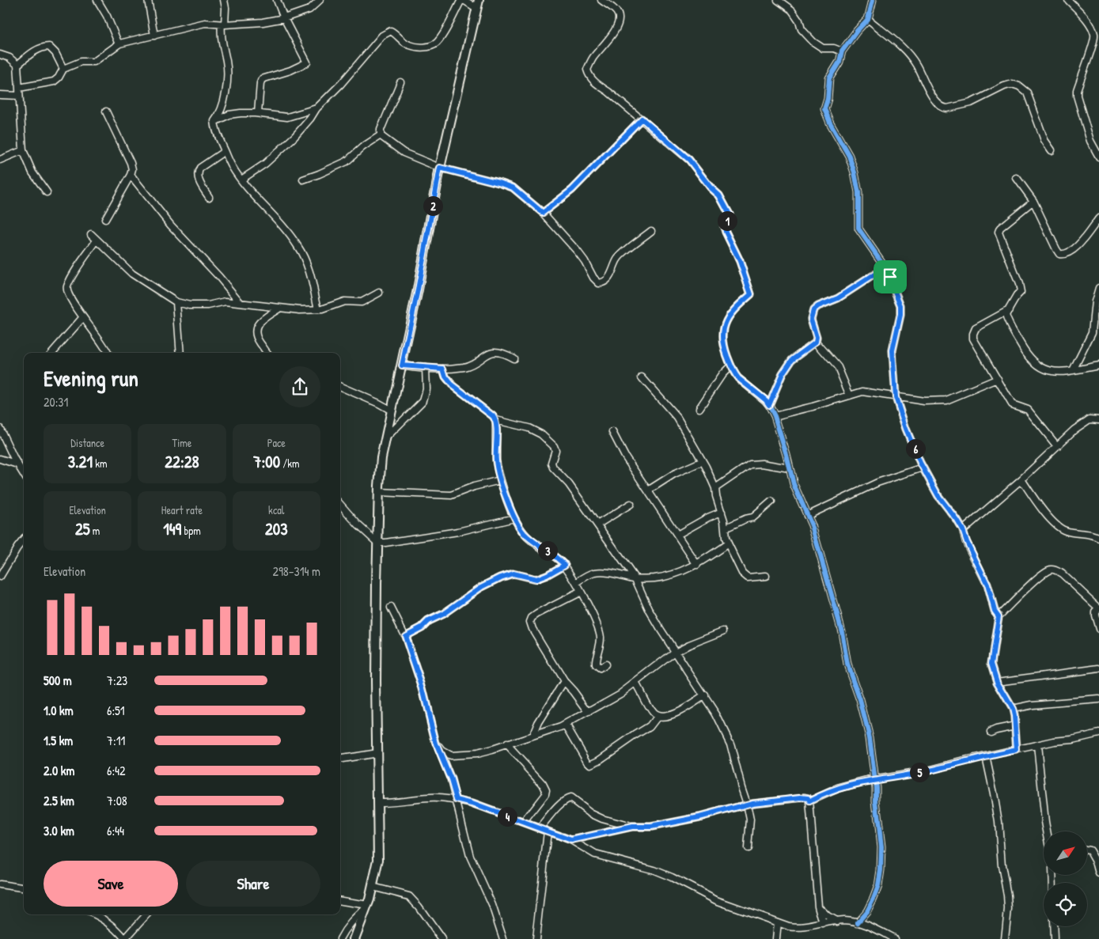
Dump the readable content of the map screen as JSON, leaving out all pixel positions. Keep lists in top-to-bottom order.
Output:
{
  "north": "top right",
  "page": {
    "pins": [
      "2",
      "1",
      "6",
      "3",
      "5",
      "4"
    ],
    "heading": ["Evening run", "20:31"],
    "stats": [
      ["Distance", "3.21 km"],
      ["Time", "22:28"],
      ["Pace", "7:00 /km"],
      ["Elevation", "25 m"],
      ["Heart rate", "149 bpm"],
      ["kcal", "203"]
    ],
    "chart": ["Elevation", "298–314 m"],
    "list": [
      {
        "name": "500 m",
        "note": "7:23"
      },
      {
        "name": "1.0 km",
        "note": "6:51"
      },
      {
        "name": "1.5 km",
        "note": "7:11"
      },
      {
        "name": "2.0 km",
        "note": "6:42"
      },
      {
        "name": "2.5 km",
        "note": "7:08"
      },
      {
        "name": "3.0 km",
        "note": "6:44"
      }
    ],
    "buttons": ["Save", "Share"]
  }
}
